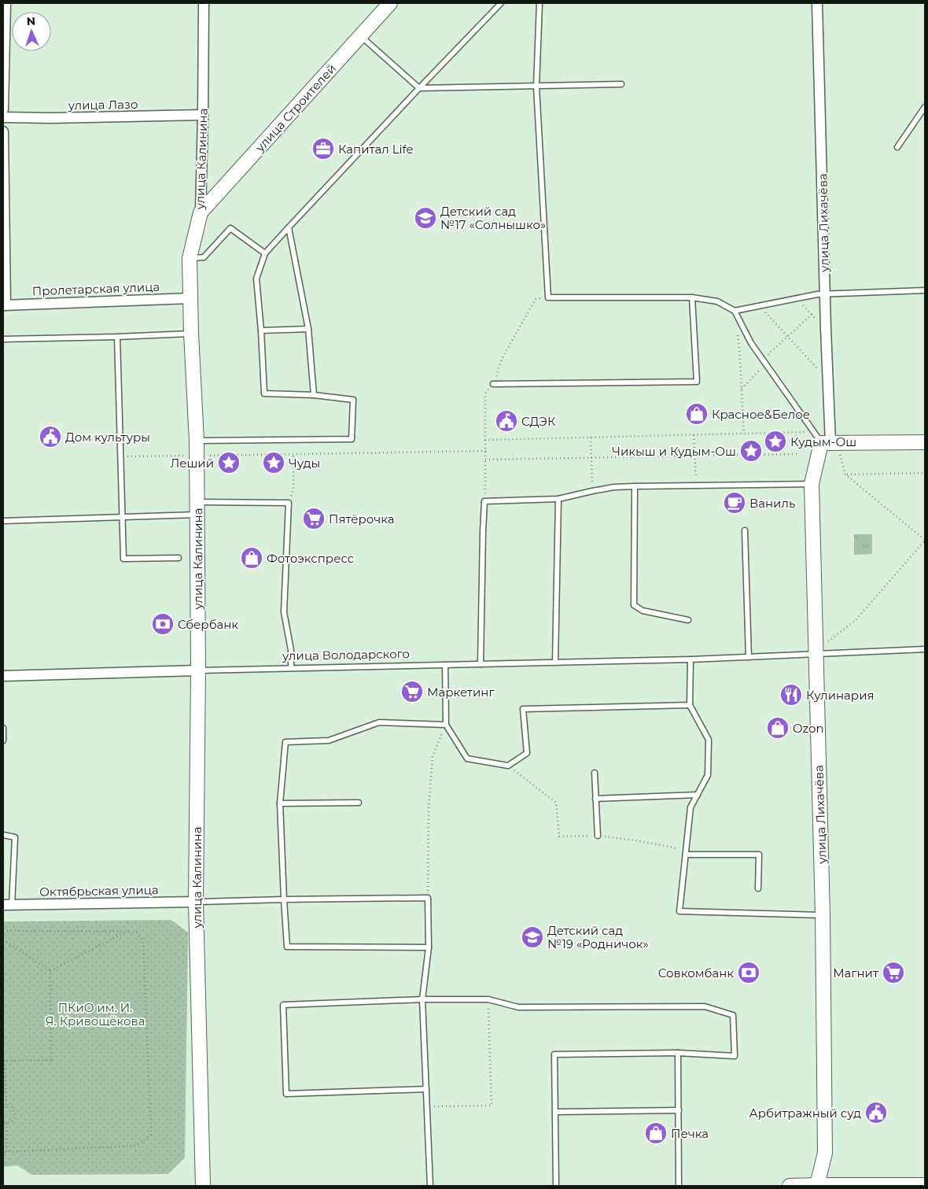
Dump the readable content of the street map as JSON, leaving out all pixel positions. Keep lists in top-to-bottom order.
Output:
{
  "streets": {
    "main road": ["улица Строителей", "улица Калинина", "улица Лихачёва"],
    "street": [
      "улица Лазо",
      "Пролетарская улица",
      "улица Володарского",
      "Октябрьская улица"
    ]
  },
  "crossings": [
    ["улица Лазо", "улица Калинина"],
    ["улица Строителей", "улица Калинина"],
    ["улица Калинина", "Пролетарская улица"],
    ["улица Калинина", "улица Володарского"],
    ["улица Калинина", "Октябрьская улица"],
    ["улица Лихачёва", "улица Володарского"]
  ],
  "parks": ["ПКиО им. И. Я. Кривощёкова"],
  "places": {
    "office": ["Капитал Life"],
    "school or university": ["Детский сад №17 «Солнышко»", "Детский сад №19 «Родничок»"],
    "shop": [
      "Красное&Белое",
      "Фотоэкспресс",
      "Ozon",
      "Печка"
    ],
    "public building": ["СДЭК", "Дом культуры", "Арбитражный суд"],
    "place": [
      "Кудым-Ош",
      "Чикыш и Кудым-Ош",
      "Леший",
      "Чуды"
    ],
    "cafe": ["Ваниль"],
    "supermarket": ["Пятёрочка", "Маркетинг", "Магнит"],
    "bank": ["Сбербанк", "Совкомбанк"],
    "restaurant": ["Кулинария"]
  },
  "north": "top"
}
